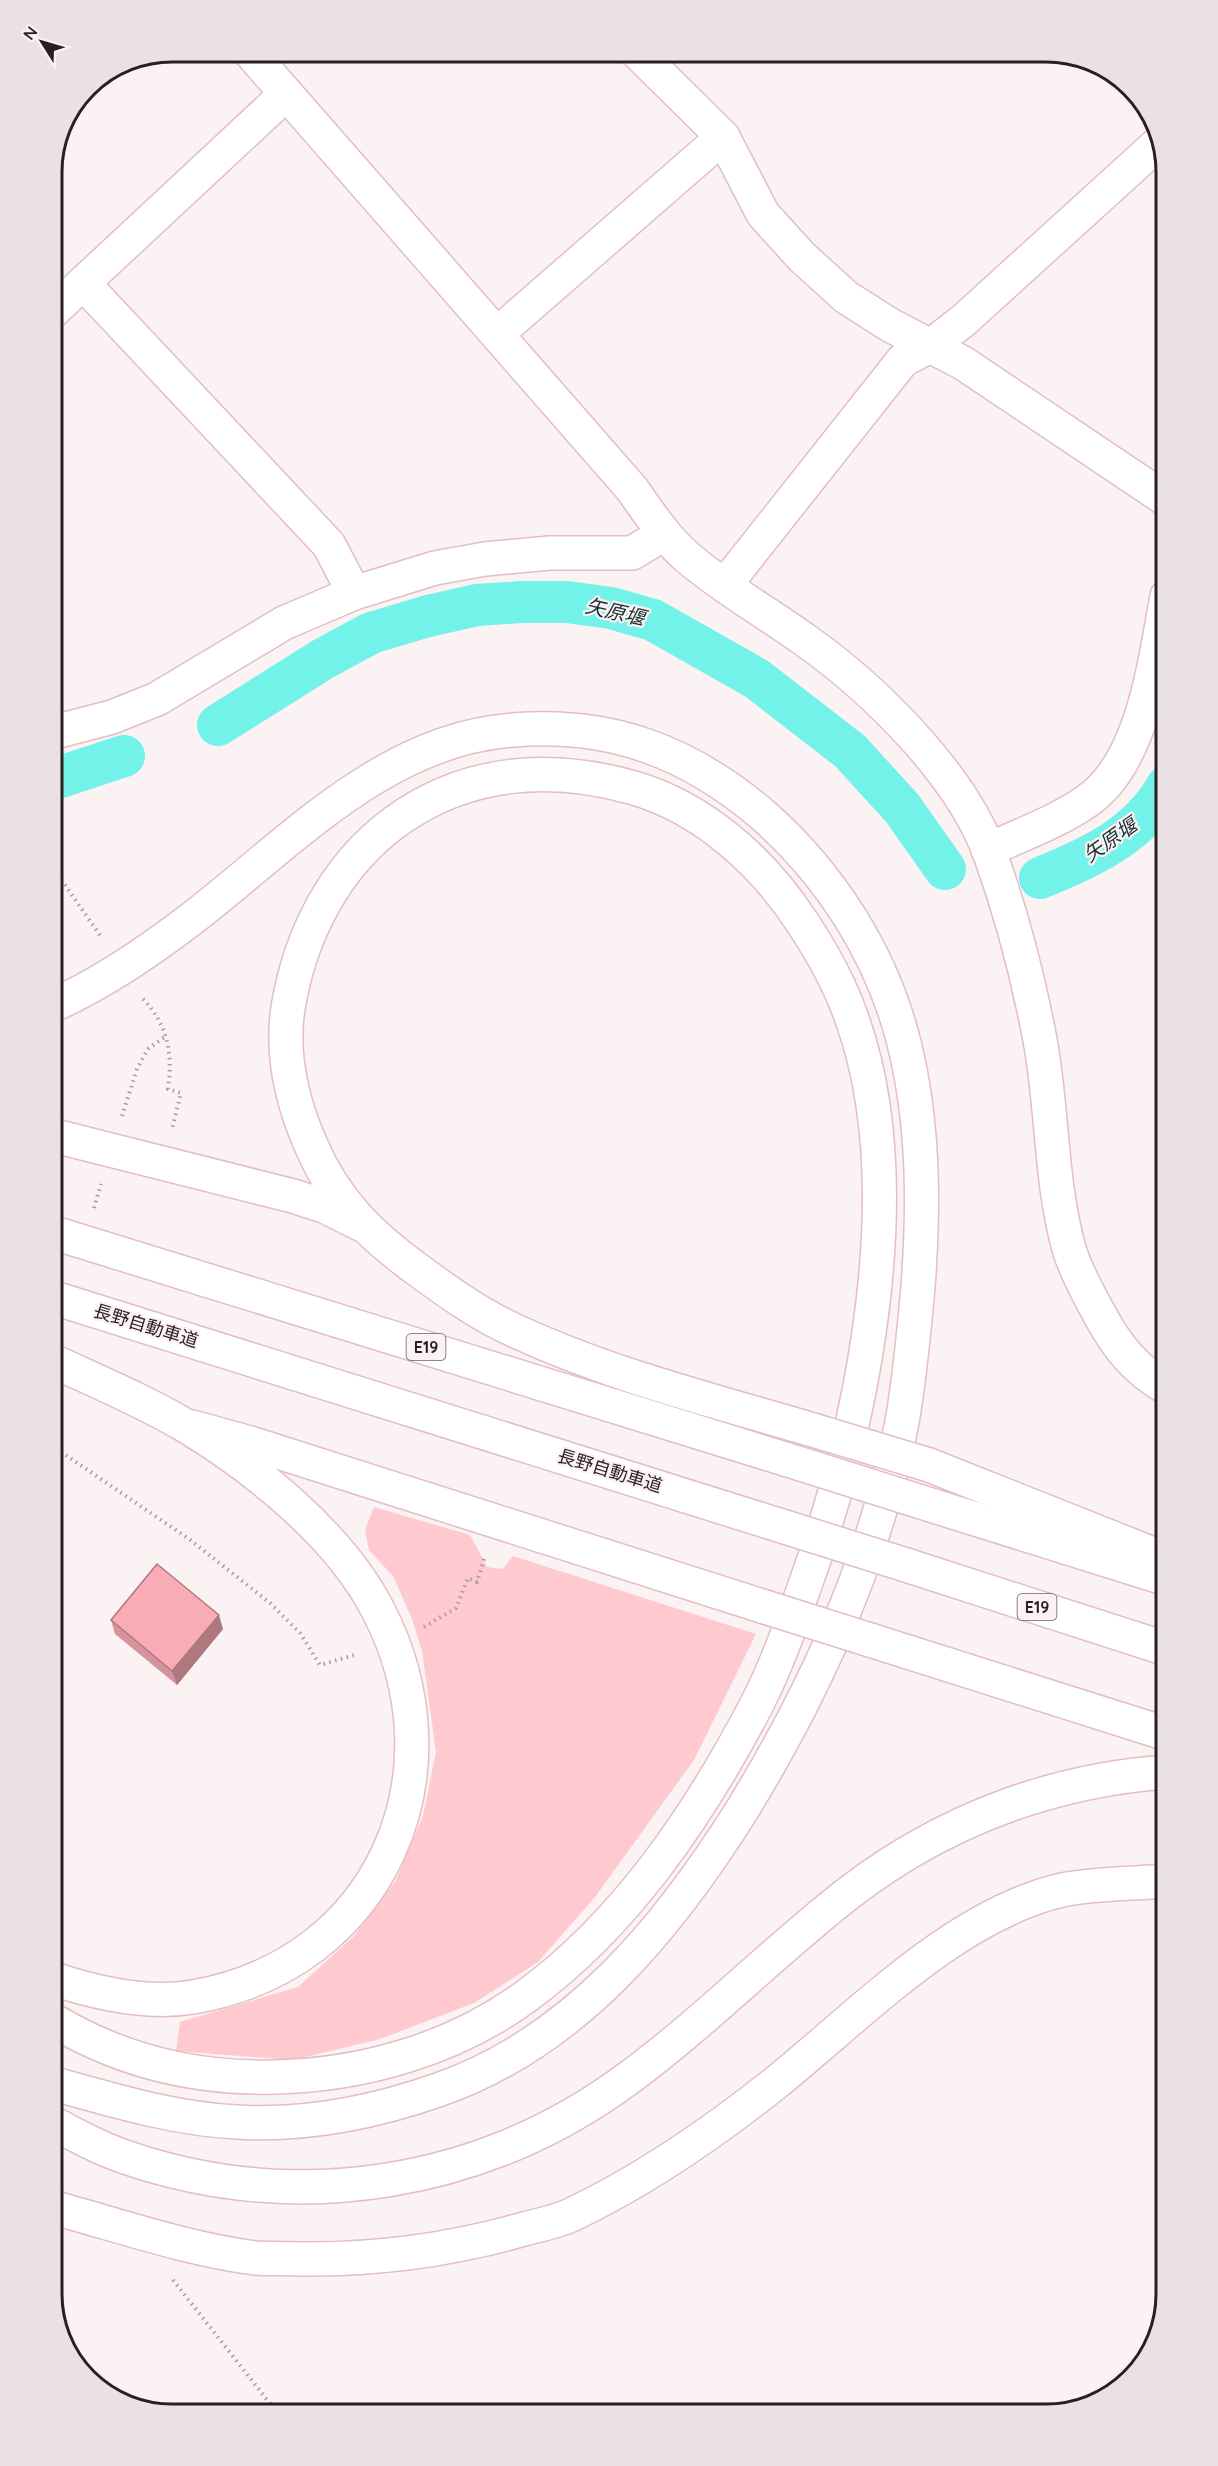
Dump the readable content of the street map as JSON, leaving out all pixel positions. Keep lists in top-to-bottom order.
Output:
{
  "streets": {
    "main road": ["長野自動車道", "E19"]
  },
  "water": ["矢原堰"],
  "north": "top left"
}
